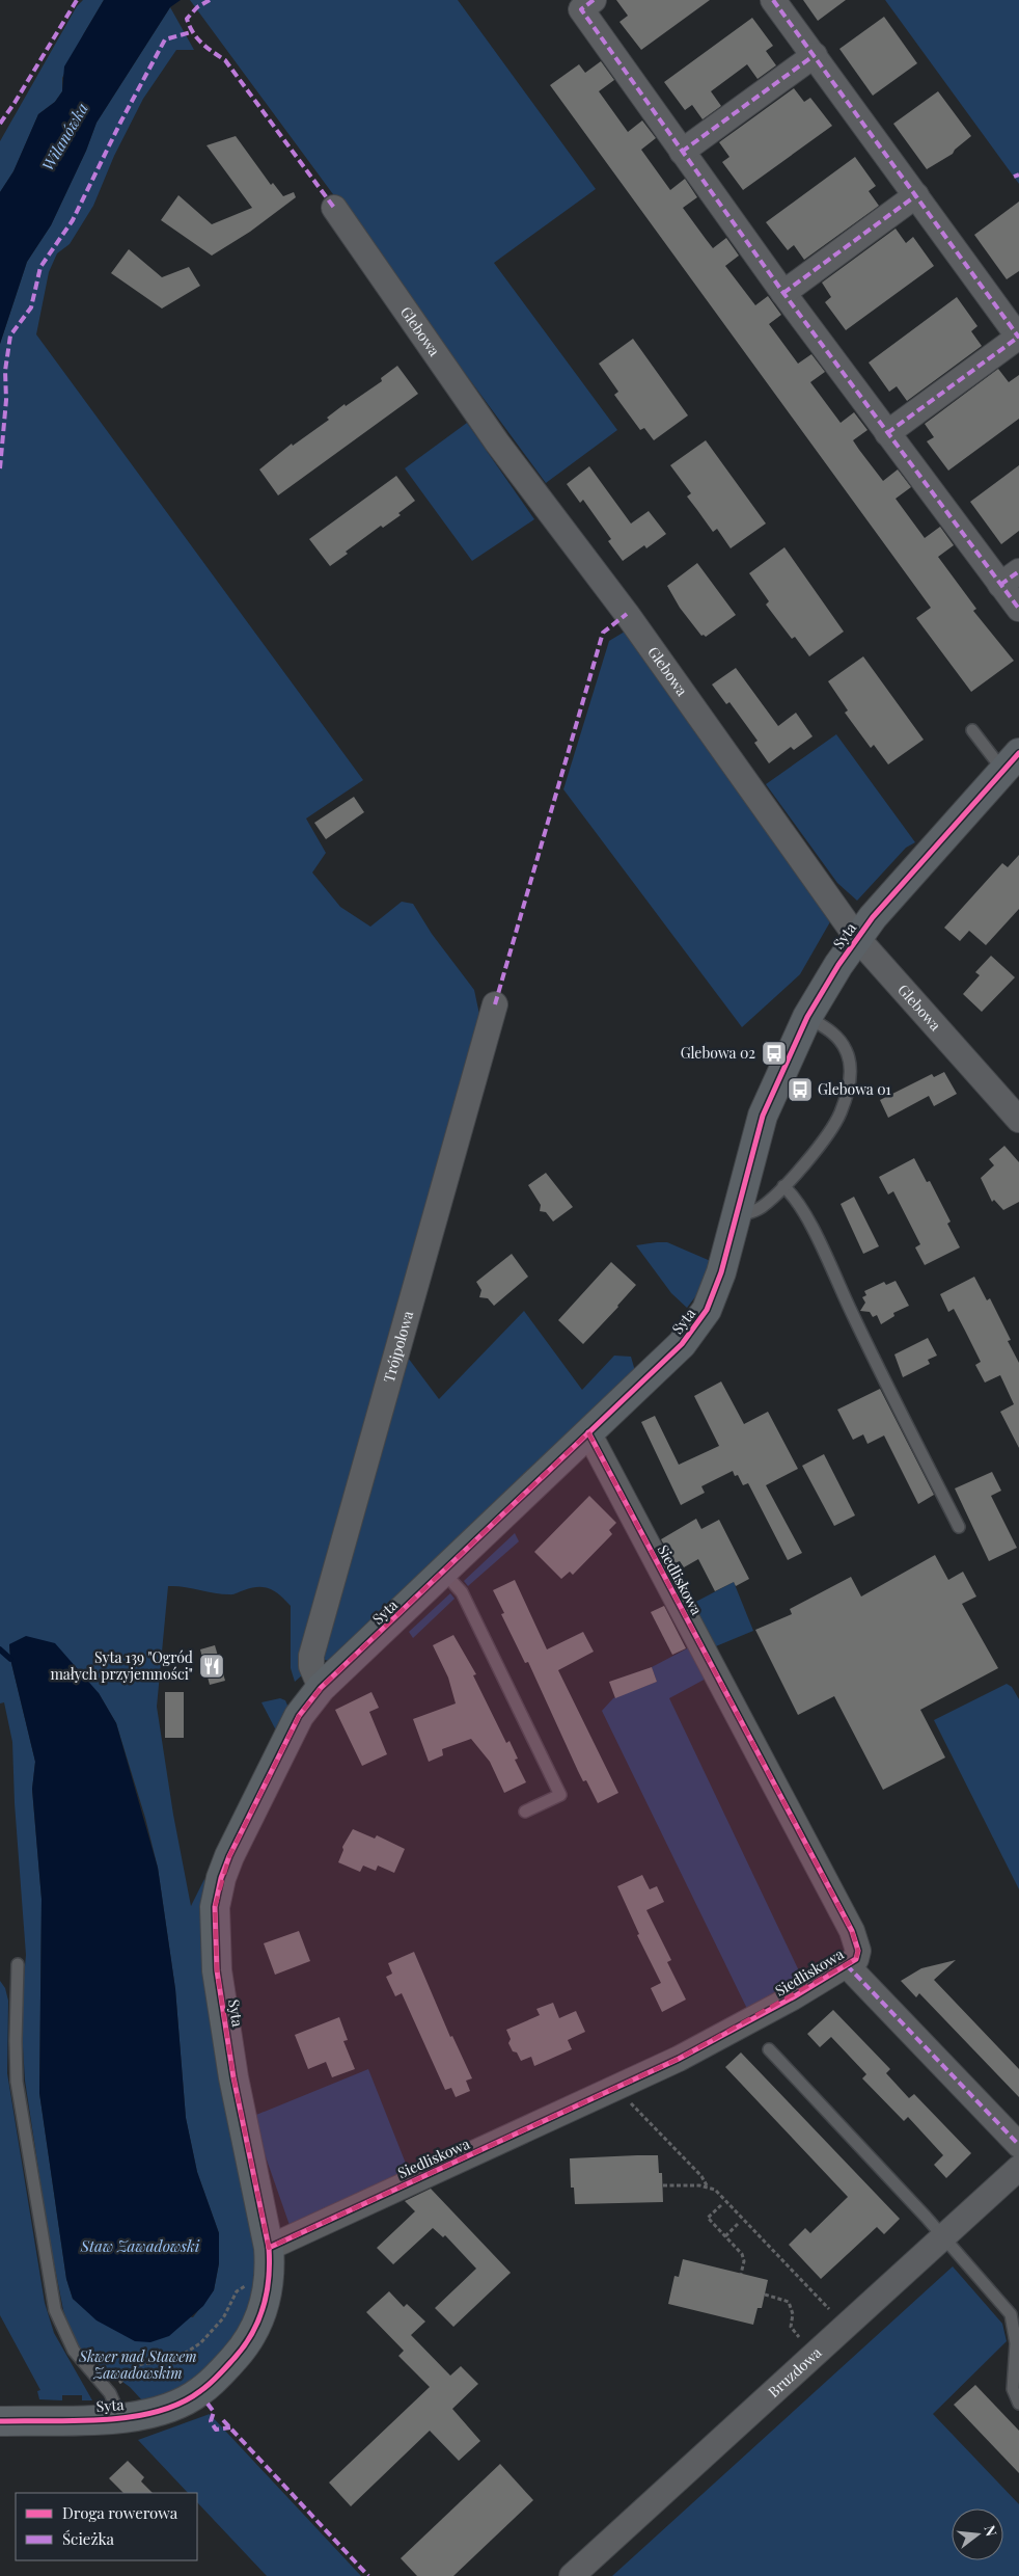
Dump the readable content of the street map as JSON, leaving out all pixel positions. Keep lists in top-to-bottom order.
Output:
{
  "streets": {
    "street": [
      "Glebowa",
      "Syta",
      "Trójpolowa",
      "Siedliskowa",
      "Bruzdowa"
    ]
  },
  "crossings": [
    ["Glebowa", "Syta"],
    ["Syta", "Trójpolowa"],
    ["Syta", "Siedliskowa"]
  ],
  "water": ["Wilanówka", "Staw Zawadowski"],
  "parks": ["Skwer nad Stawem Zawadowskim"],
  "places": {
    "bus stop": ["Glebowa 02", "Glebowa 01"],
    "restaurant": ["Syta 139 \"Ogród małych przyjemności\""]
  },
  "legend": ["Droga rowerowa", "Ścieżka"],
  "north": "right"
}
